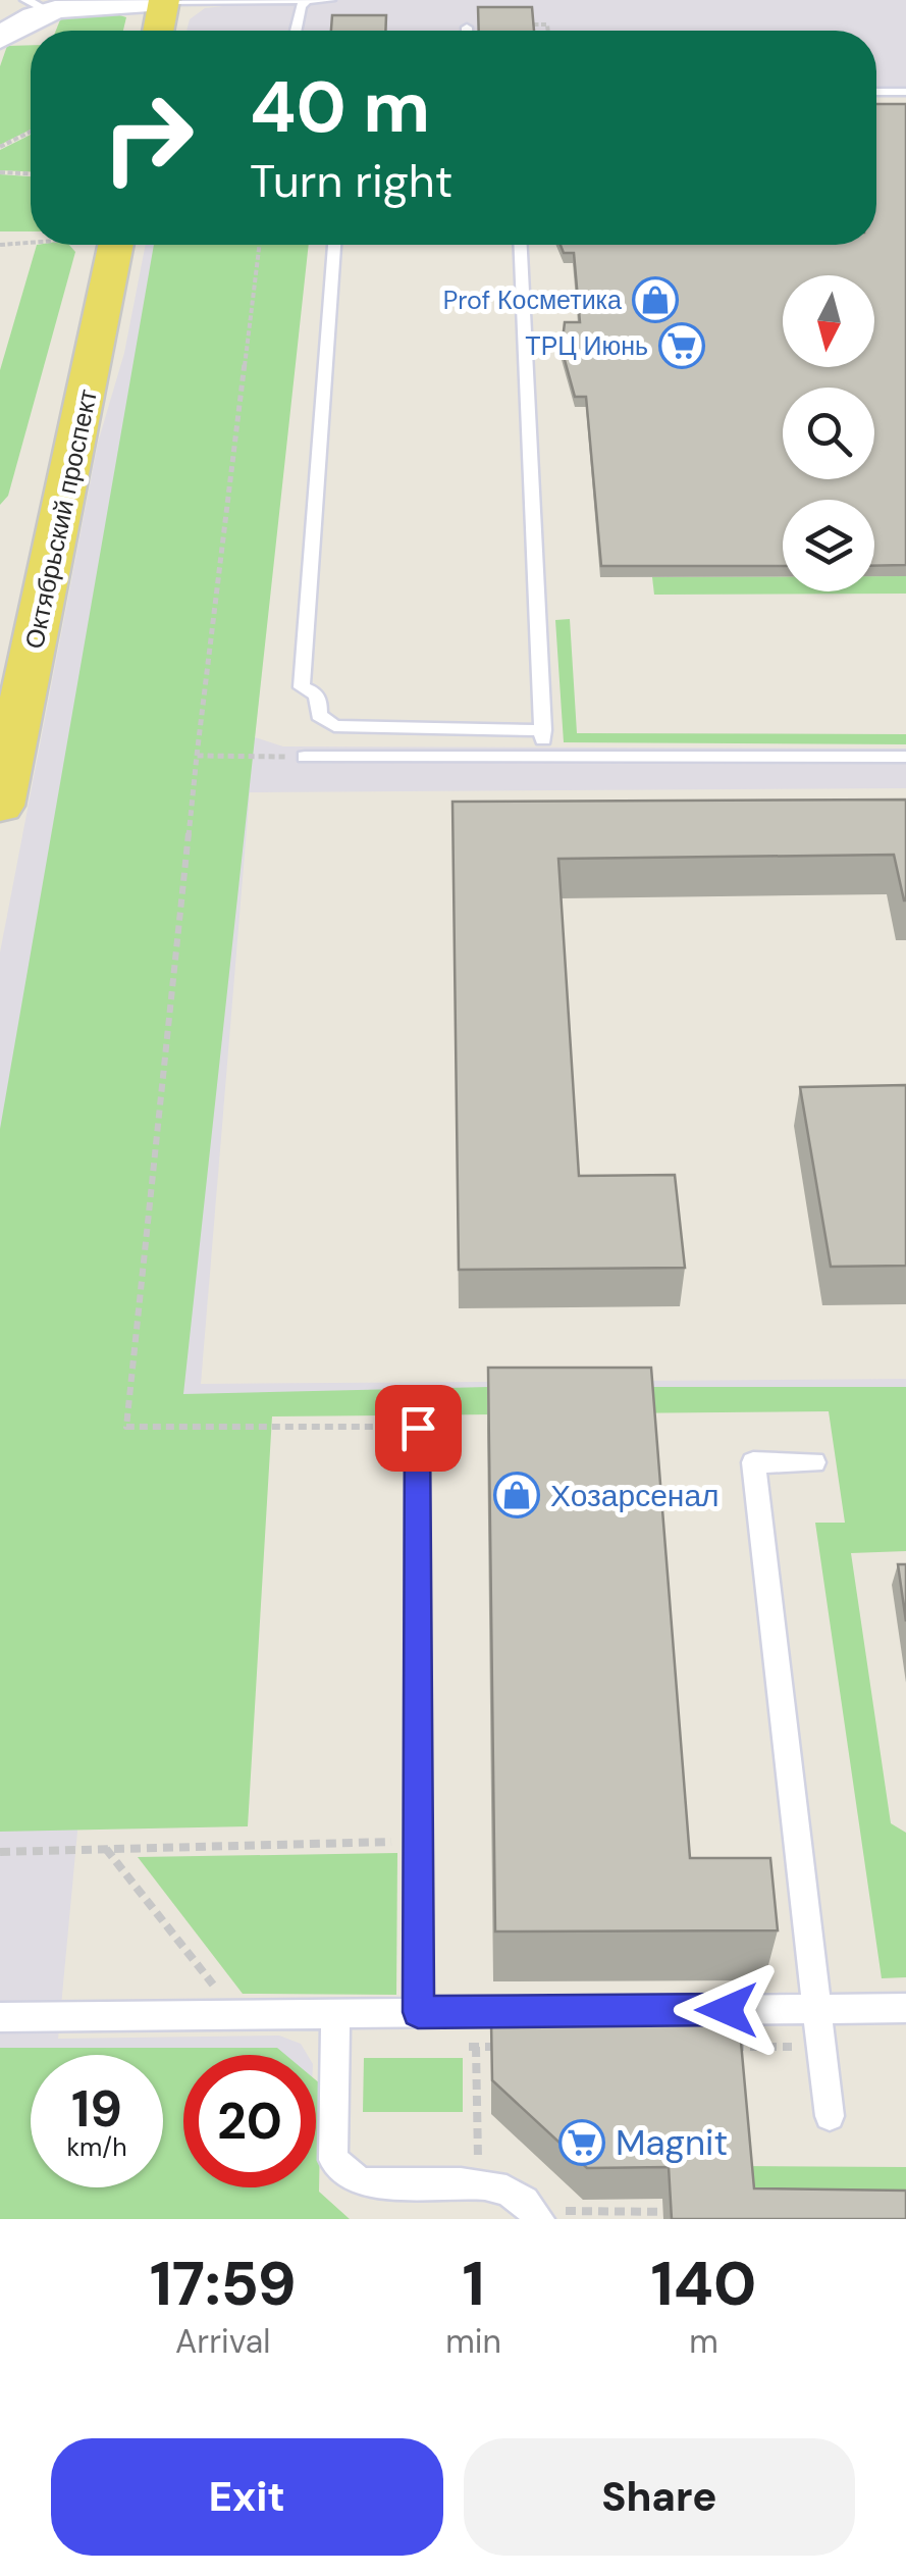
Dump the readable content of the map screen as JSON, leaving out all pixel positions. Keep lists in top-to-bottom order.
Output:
{
  "streets": {
    "main road": ["Октябрьский проспект"]
  },
  "places": {
    "shop": ["Prof Косметика", "Хозарсенал"],
    "supermarket": ["ТРЦ Июнь", "Magnit"]
  },
  "north": "bottom",
  "page": {
    "turn": ["40 m", "Turn right"],
    "speed": "19 km/h",
    "limit": "20",
    "eta": [
      "17:59",
      "Arrival",
      "1",
      "min",
      "140",
      "m"
    ],
    "buttons": ["Exit", "Share"]
  }
}
